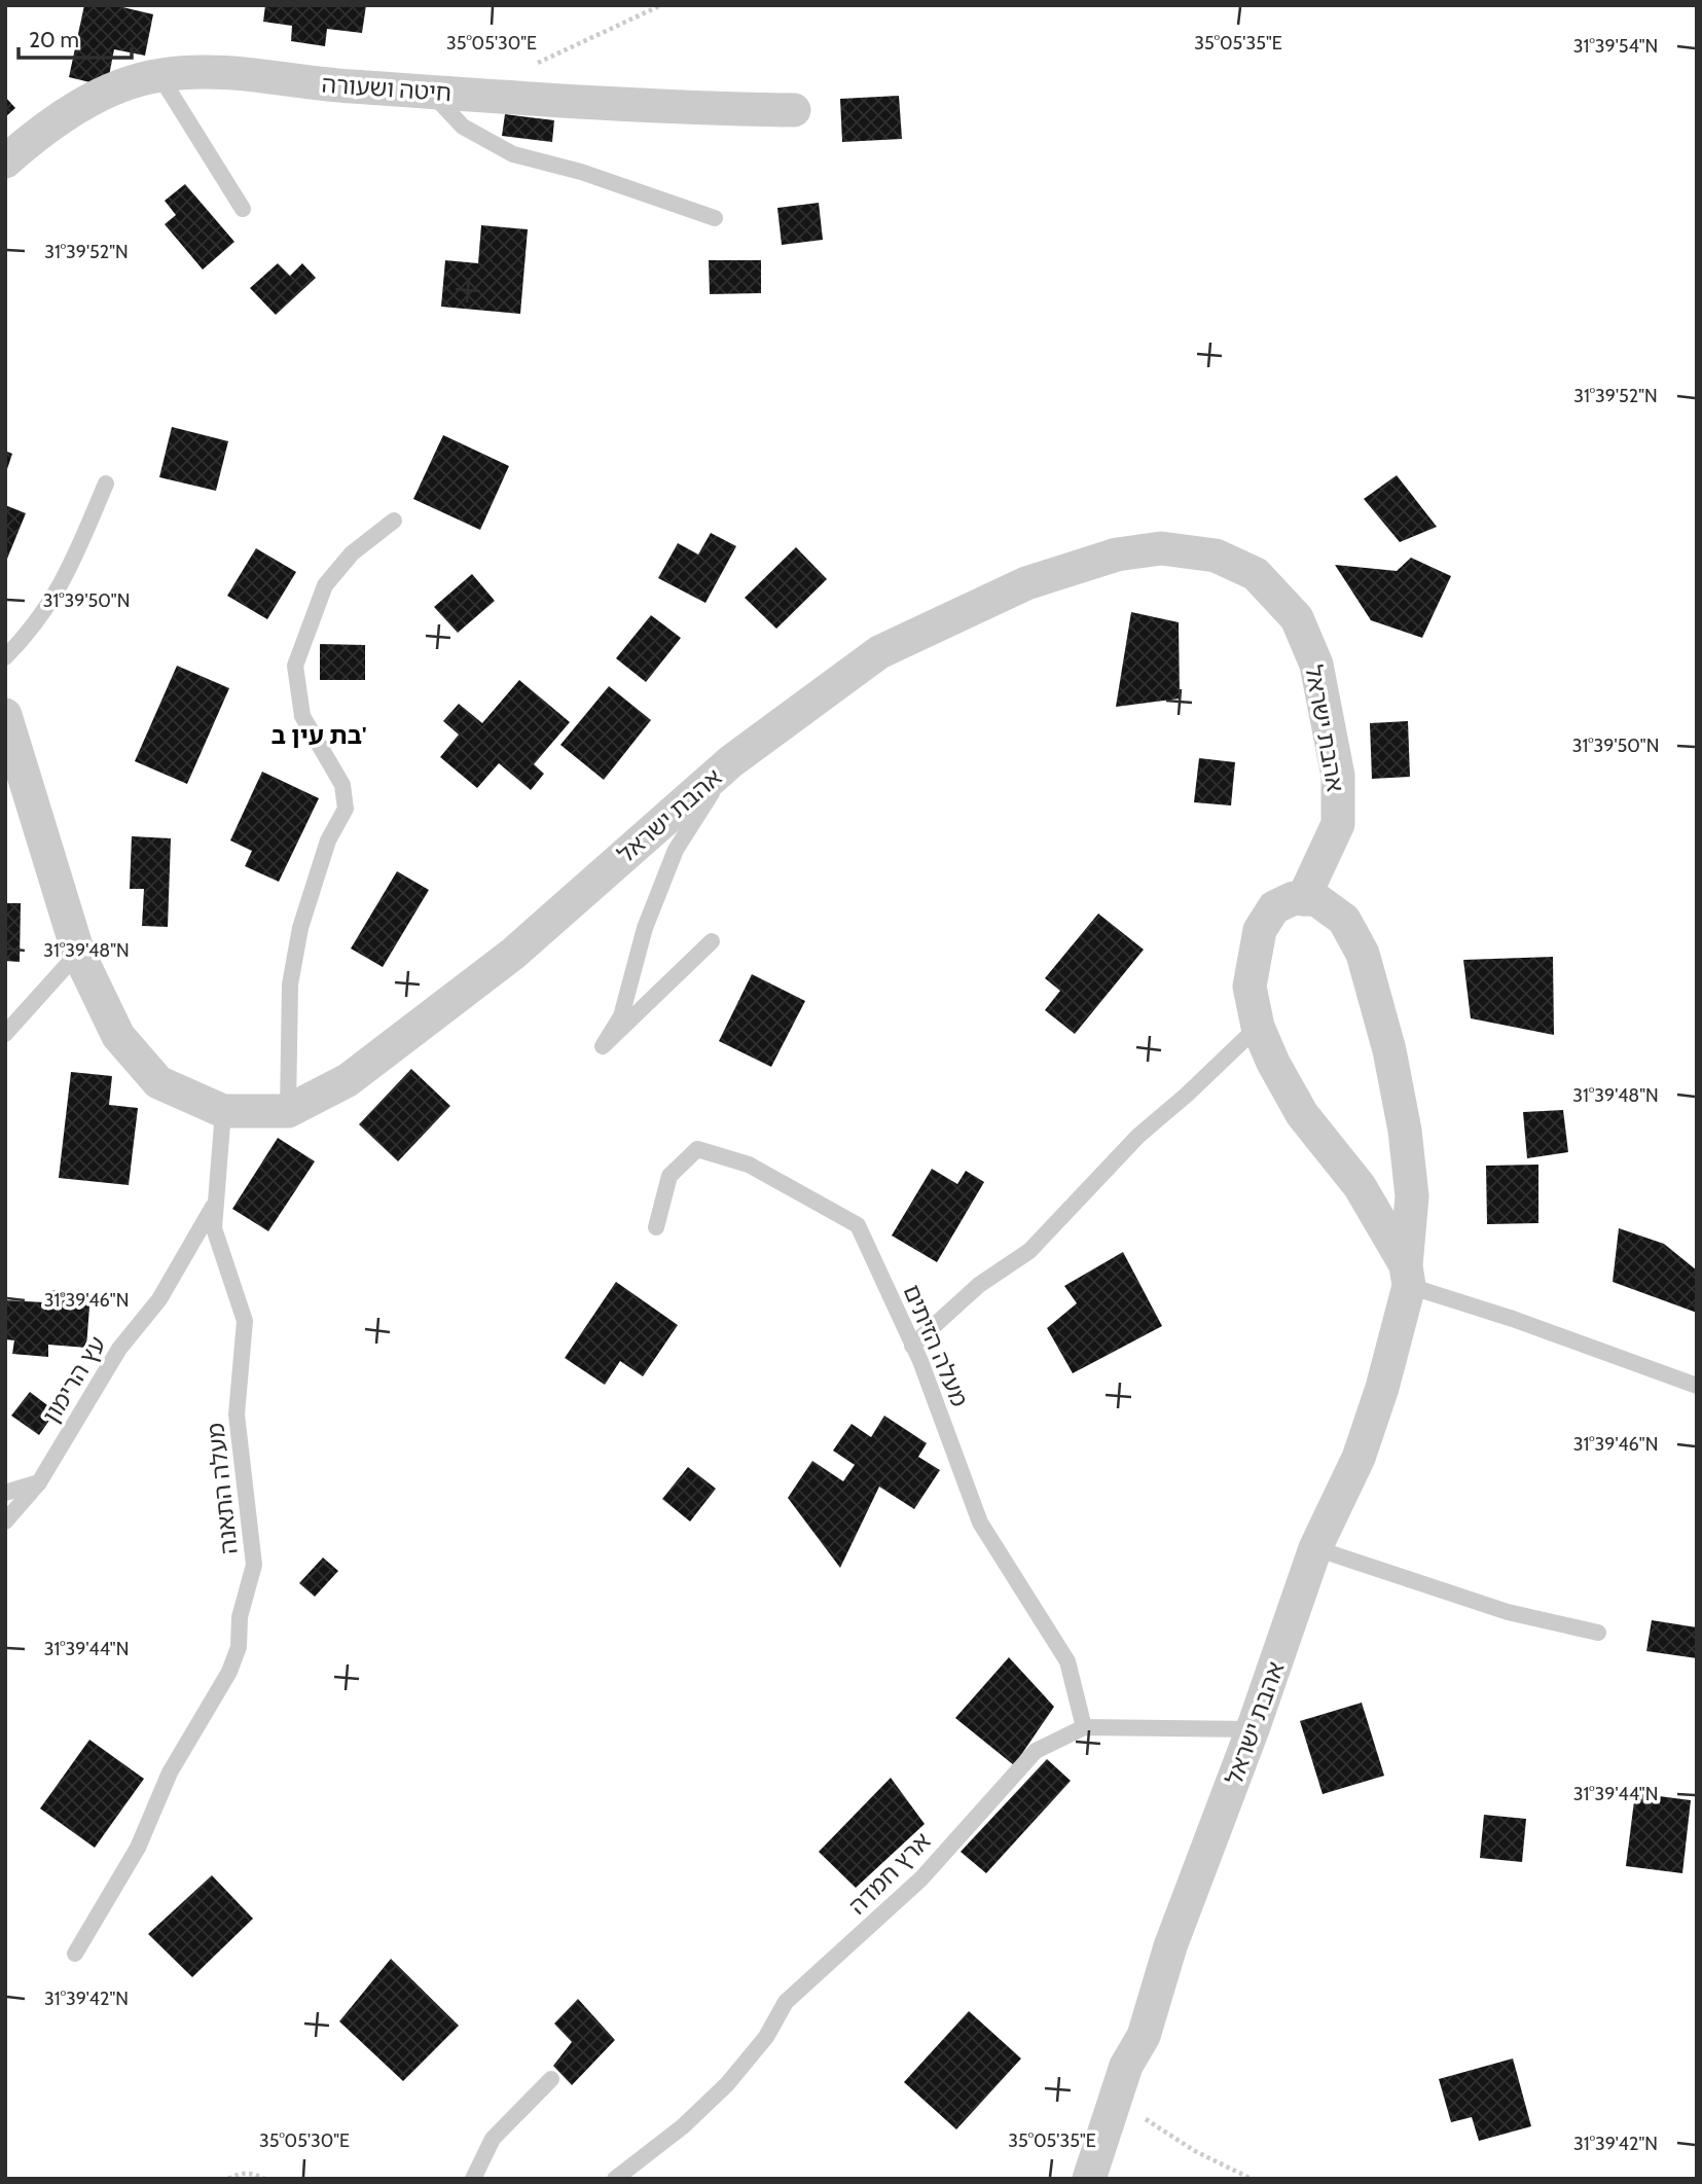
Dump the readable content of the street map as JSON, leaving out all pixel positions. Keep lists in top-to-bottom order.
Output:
{
  "streets": {
    "street": ["חיטה ושעורה", "אהבת ישראל"],
    "lane": [
      "מעלה הזיתים",
      "עץ הרימון",
      "מעלה התאנה",
      "ארץ חמדה"
    ]
  },
  "crossings": [
    ["אהבת ישראל", "מעלה התאנה"],
    ["אהבת ישראל", "ארץ חמדה"],
    ["מעלה הזיתים", "ארץ חמדה"],
    ["עץ הרימון", "מעלה התאנה"]
  ],
  "districts": ["בת עין ב'"],
  "scale_bar": "20 m",
  "coordinates": [
    "35°05'30\"E",
    "35°05'35\"E",
    "31°39'54\"N",
    "31°39'52\"N",
    "31°39'50\"N",
    "31°39'48\"N",
    "31°39'46\"N",
    "31°39'44\"N",
    "31°39'42\"N"
  ]
}
